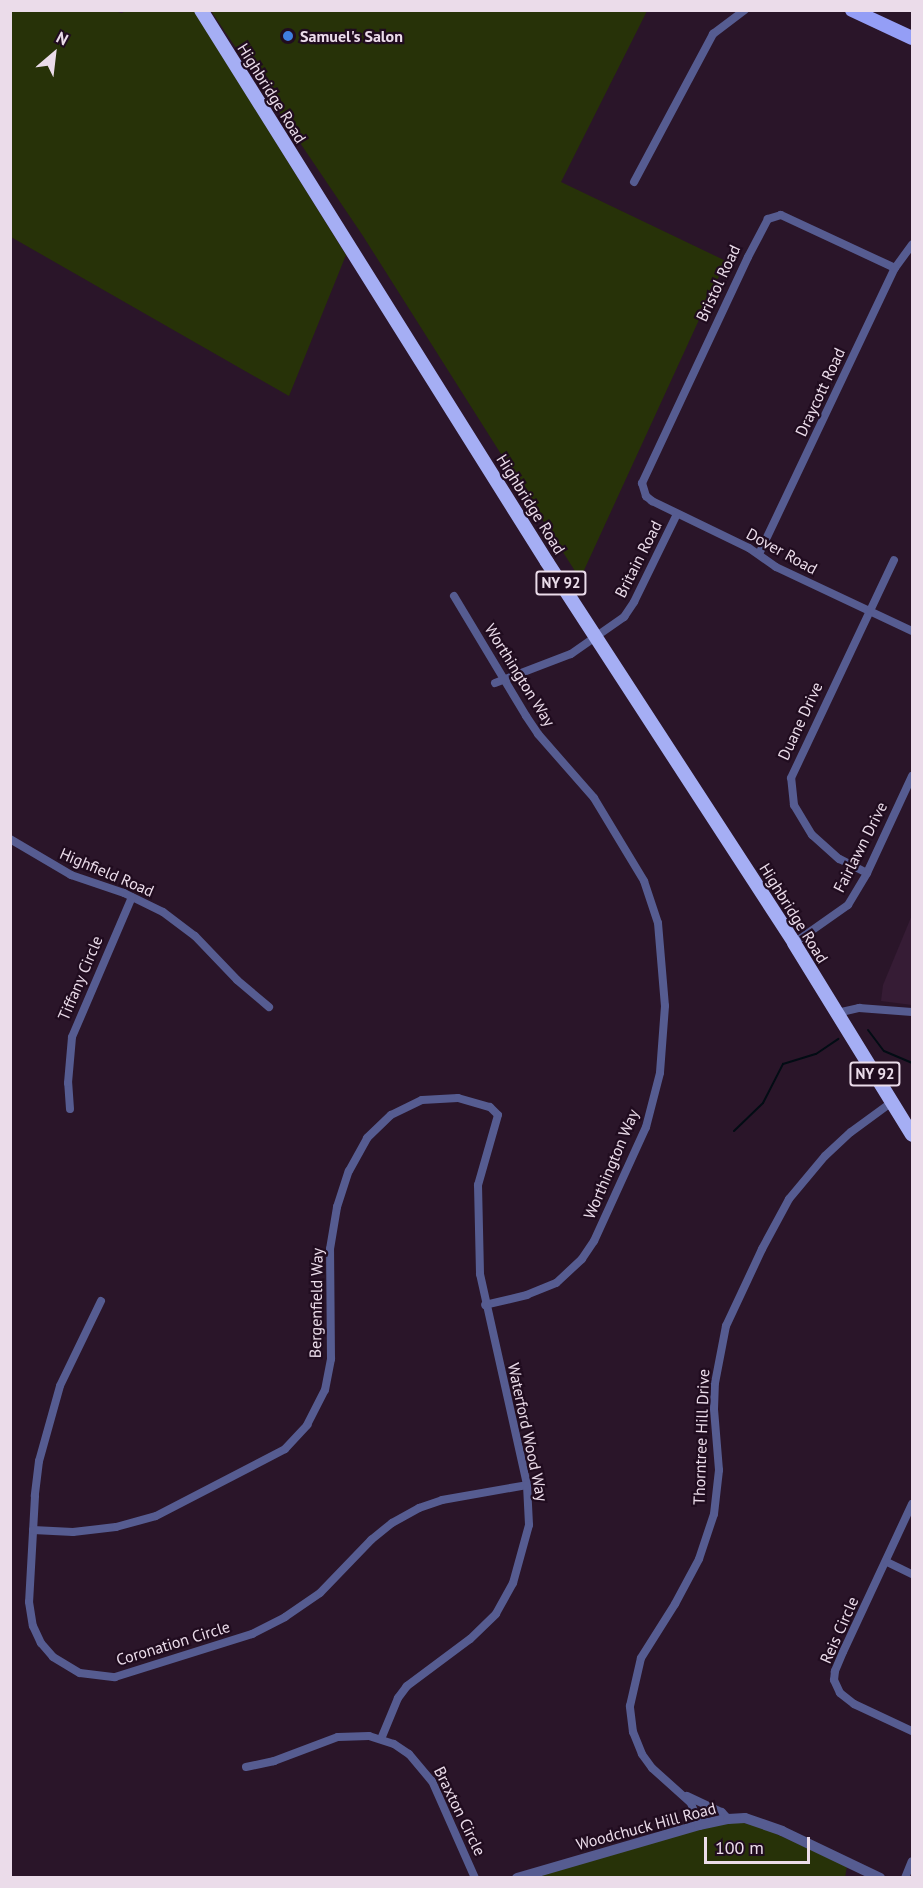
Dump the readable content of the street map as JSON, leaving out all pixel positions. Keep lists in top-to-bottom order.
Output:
{
  "streets": {
    "highway": ["Highbridge Road", "NY 92"],
    "street": [
      "Bristol Road",
      "Draycott Road",
      "Dover Road",
      "Britain Road",
      "Worthington Way",
      "Duane Drive",
      "Fairlawn Drive",
      "Highfield Road",
      "Tiffany Circle",
      "Bergenfield Way",
      "Waterford Wood Way",
      "Thorntree Hill Drive",
      "Reis Circle",
      "Coronation Circle",
      "Braxton Circle",
      "Woodchuck Hill Road"
    ]
  },
  "crossings": [
    ["Highbridge Road", "Britain Road"],
    ["Highbridge Road", "Fairlawn Drive"],
    ["Highbridge Road", "Thorntree Hill Drive"],
    ["Bristol Road", "Draycott Road"],
    ["Bristol Road", "Dover Road"],
    ["Draycott Road", "Dover Road"],
    ["Dover Road", "Britain Road"],
    ["Dover Road", "Duane Drive"],
    ["Worthington Way", "Waterford Wood Way"],
    ["Duane Drive", "Fairlawn Drive"],
    ["Highfield Road", "Tiffany Circle"],
    ["Bergenfield Way", "Waterford Wood Way"],
    ["Bergenfield Way", "Coronation Circle"],
    ["Waterford Wood Way", "Coronation Circle"],
    ["Waterford Wood Way", "Braxton Circle"],
    ["Thorntree Hill Drive", "Woodchuck Hill Road"]
  ],
  "places": ["Samuel's Salon"],
  "scale_bar": "100 m",
  "north": "top right"
}
